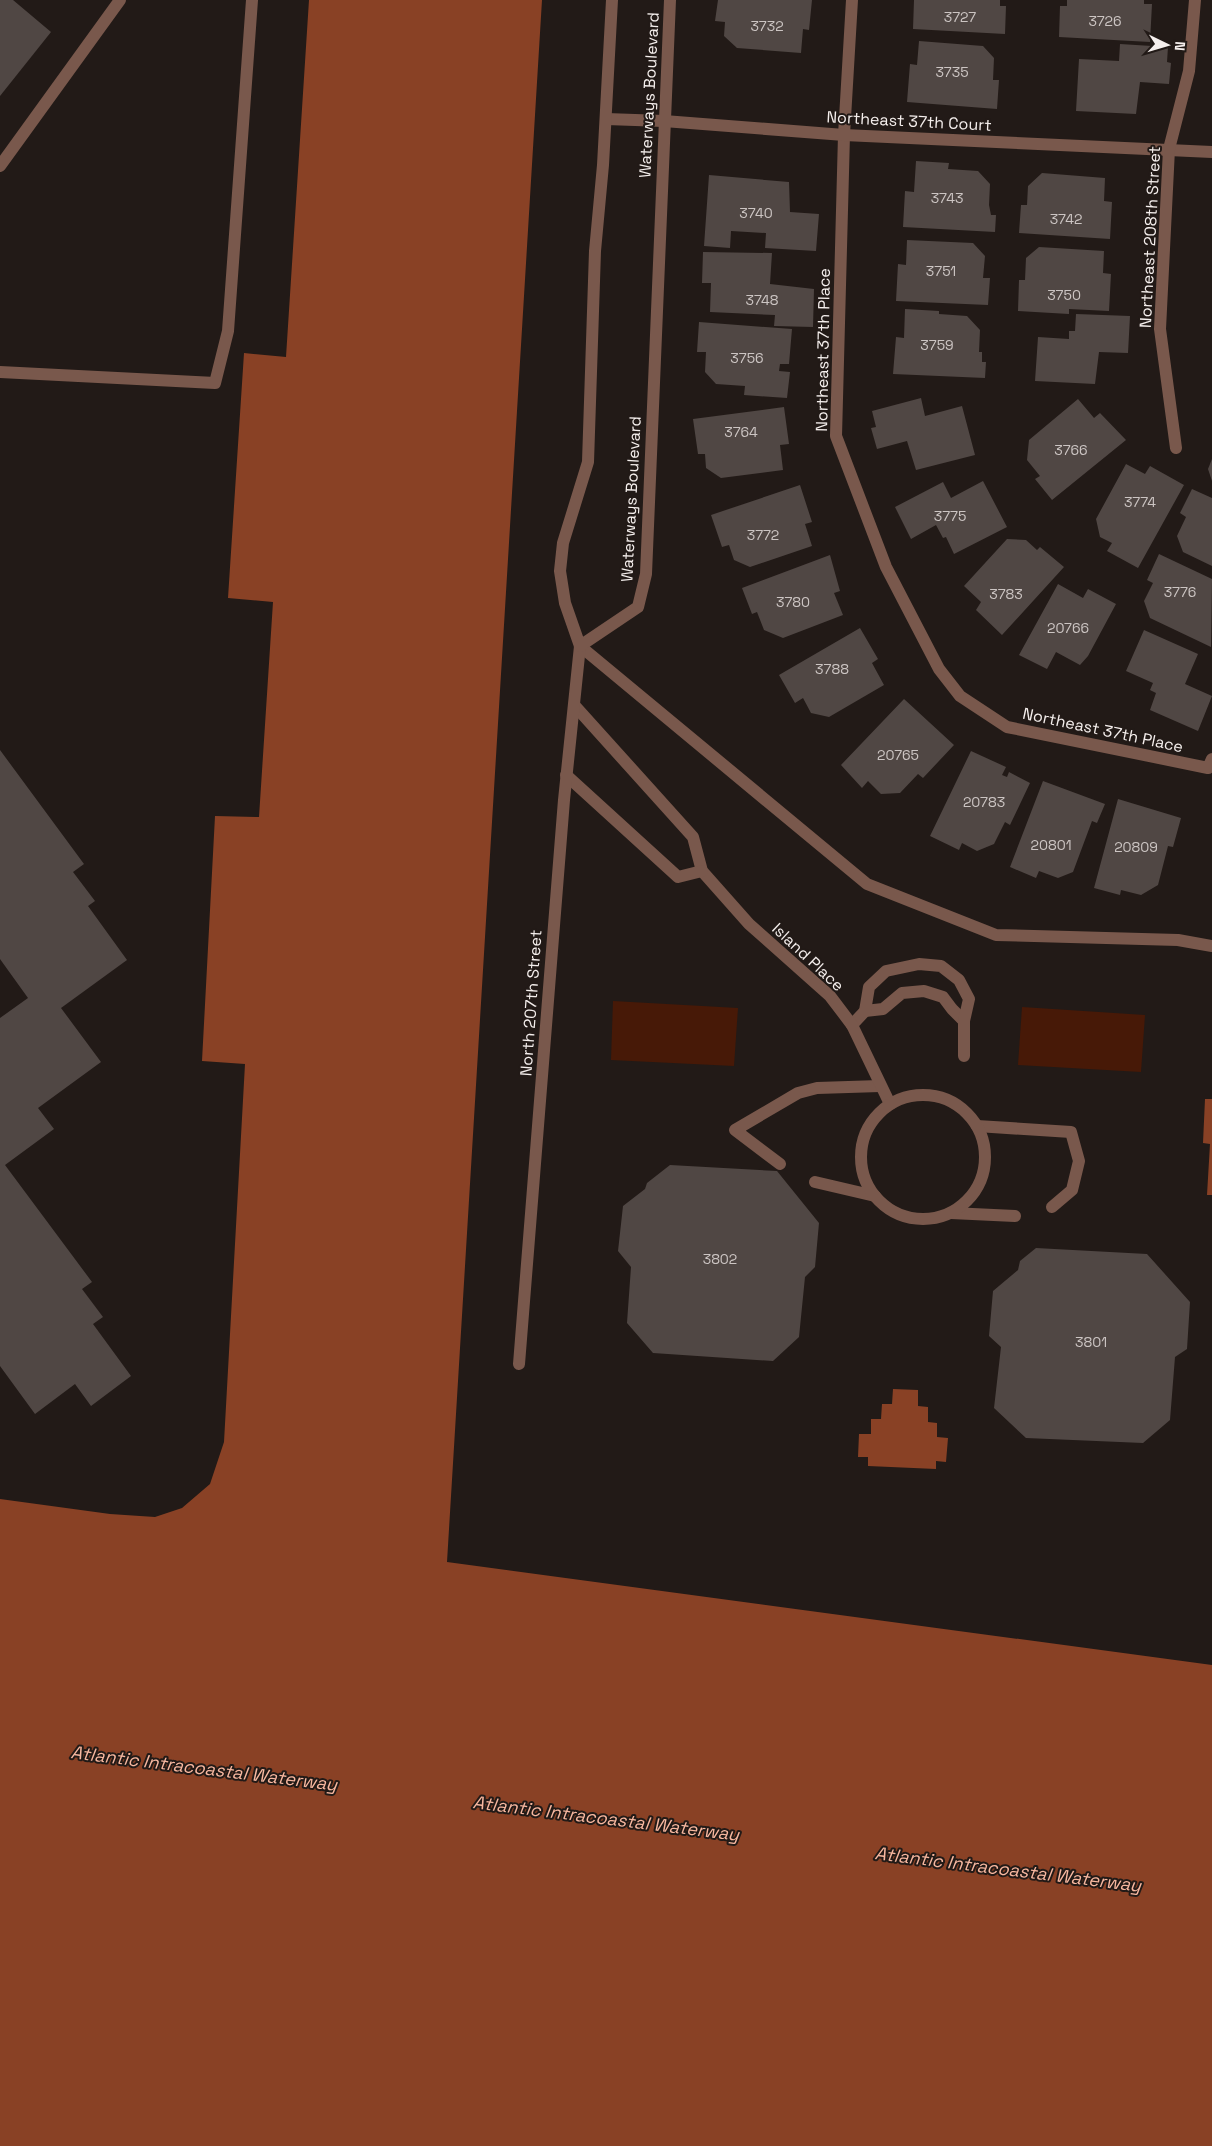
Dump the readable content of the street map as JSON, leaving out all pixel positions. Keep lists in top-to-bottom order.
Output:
{
  "streets": {
    "street": [
      "Waterways Boulevard",
      "Northeast 37th Court",
      "Northeast 208th Street",
      "Northeast 37th Place",
      "Island Place",
      "North 207th Street"
    ]
  },
  "crossings": [
    ["Waterways Boulevard", "Northeast 37th Court"],
    ["Waterways Boulevard", "North 207th Street"],
    ["Northeast 37th Court", "Northeast 208th Street"],
    ["Northeast 37th Court", "Northeast 37th Place"],
    ["Island Place", "North 207th Street"]
  ],
  "water": ["Atlantic Intracoastal Waterway"],
  "house_numbers": [
    "3727",
    "3726",
    "3732",
    "3735",
    "3743",
    "3740",
    "3742",
    "3751",
    "3750",
    "3748",
    "3759",
    "3756",
    "3764",
    "3766",
    "3774",
    "3775",
    "3772",
    "3776",
    "3783",
    "3780",
    "20766",
    "3788",
    "20765",
    "20783",
    "20801",
    "20809",
    "3802",
    "3801"
  ],
  "north": "right"
}
